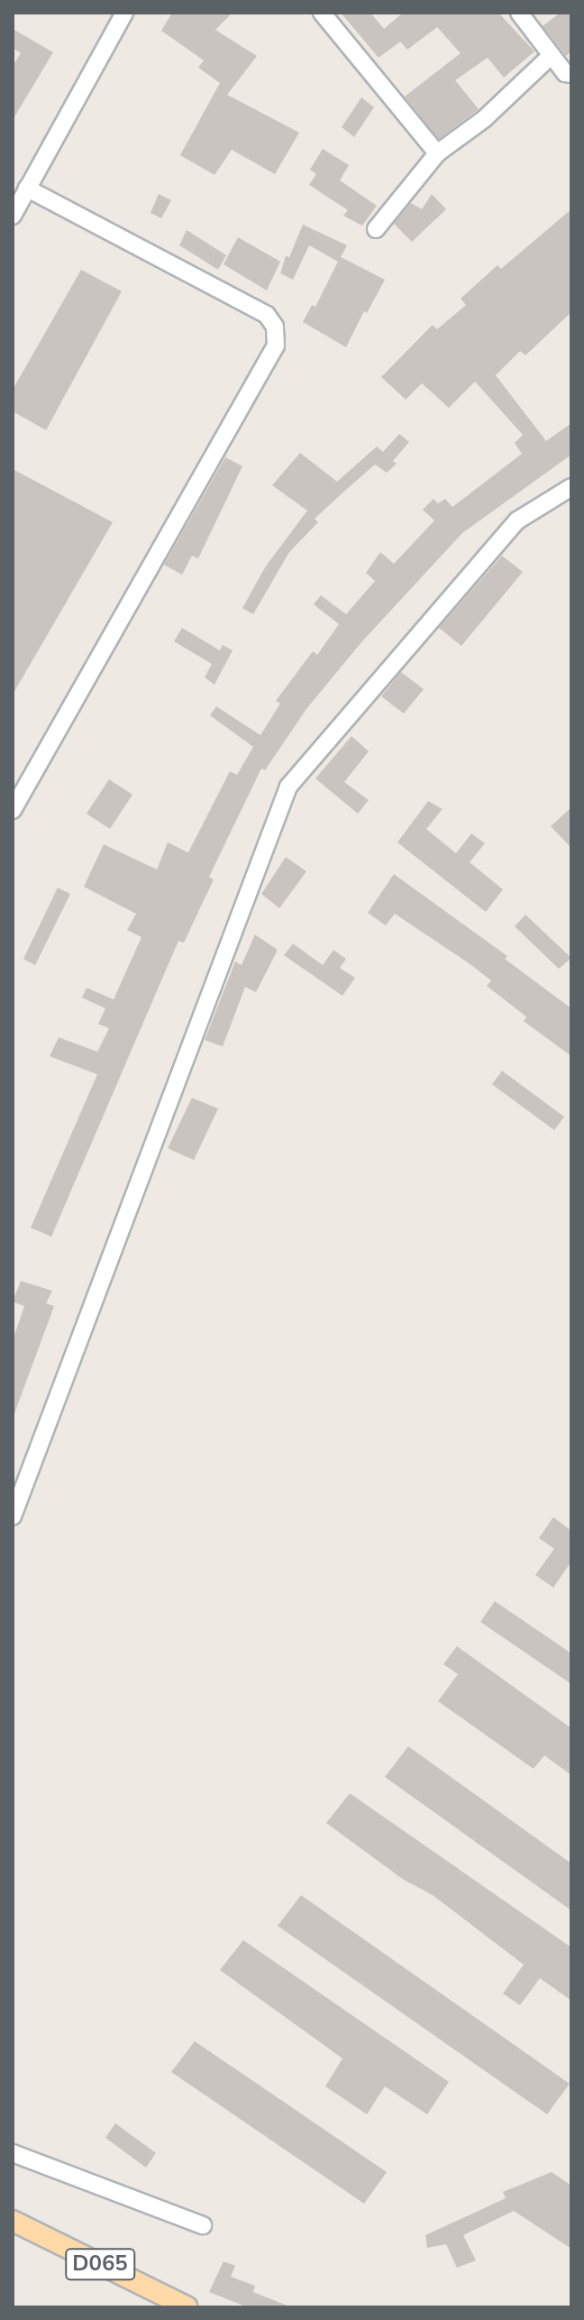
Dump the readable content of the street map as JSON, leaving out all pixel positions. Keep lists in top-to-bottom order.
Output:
{
  "streets": {
    "main road": ["D065"]
  }
}
